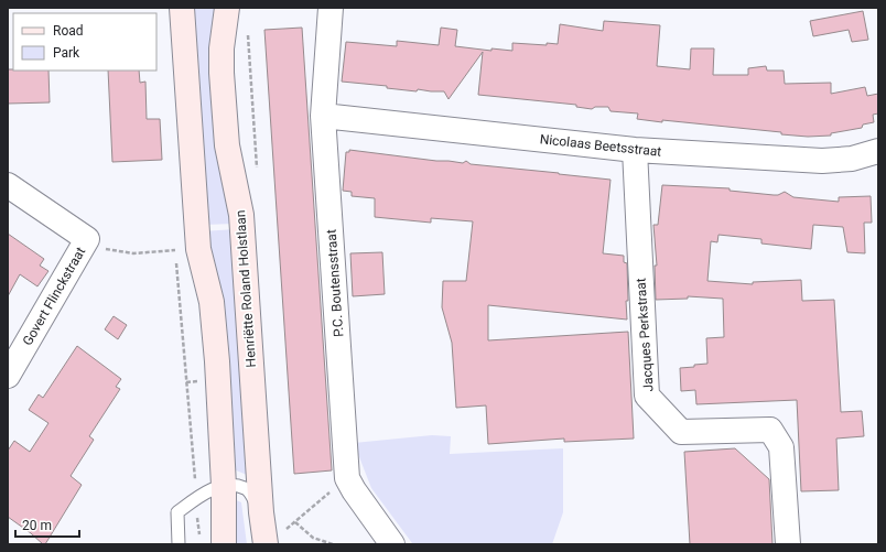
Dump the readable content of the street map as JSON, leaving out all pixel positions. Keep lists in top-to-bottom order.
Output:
{
  "streets": {
    "main road": ["Henriëtte Roland Holstlaan"],
    "street": [
      "Nicolaas Beetsstraat",
      "P.C. Boutensstraat",
      "Govert Flinckstraat",
      "Jacques Perkstraat"
    ]
  },
  "crossings": [
    ["Nicolaas Beetsstraat", "P.C. Boutensstraat"],
    ["Nicolaas Beetsstraat", "Jacques Perkstraat"]
  ],
  "legend": ["Road", "Park"],
  "scale_bar": "20 m"
}
